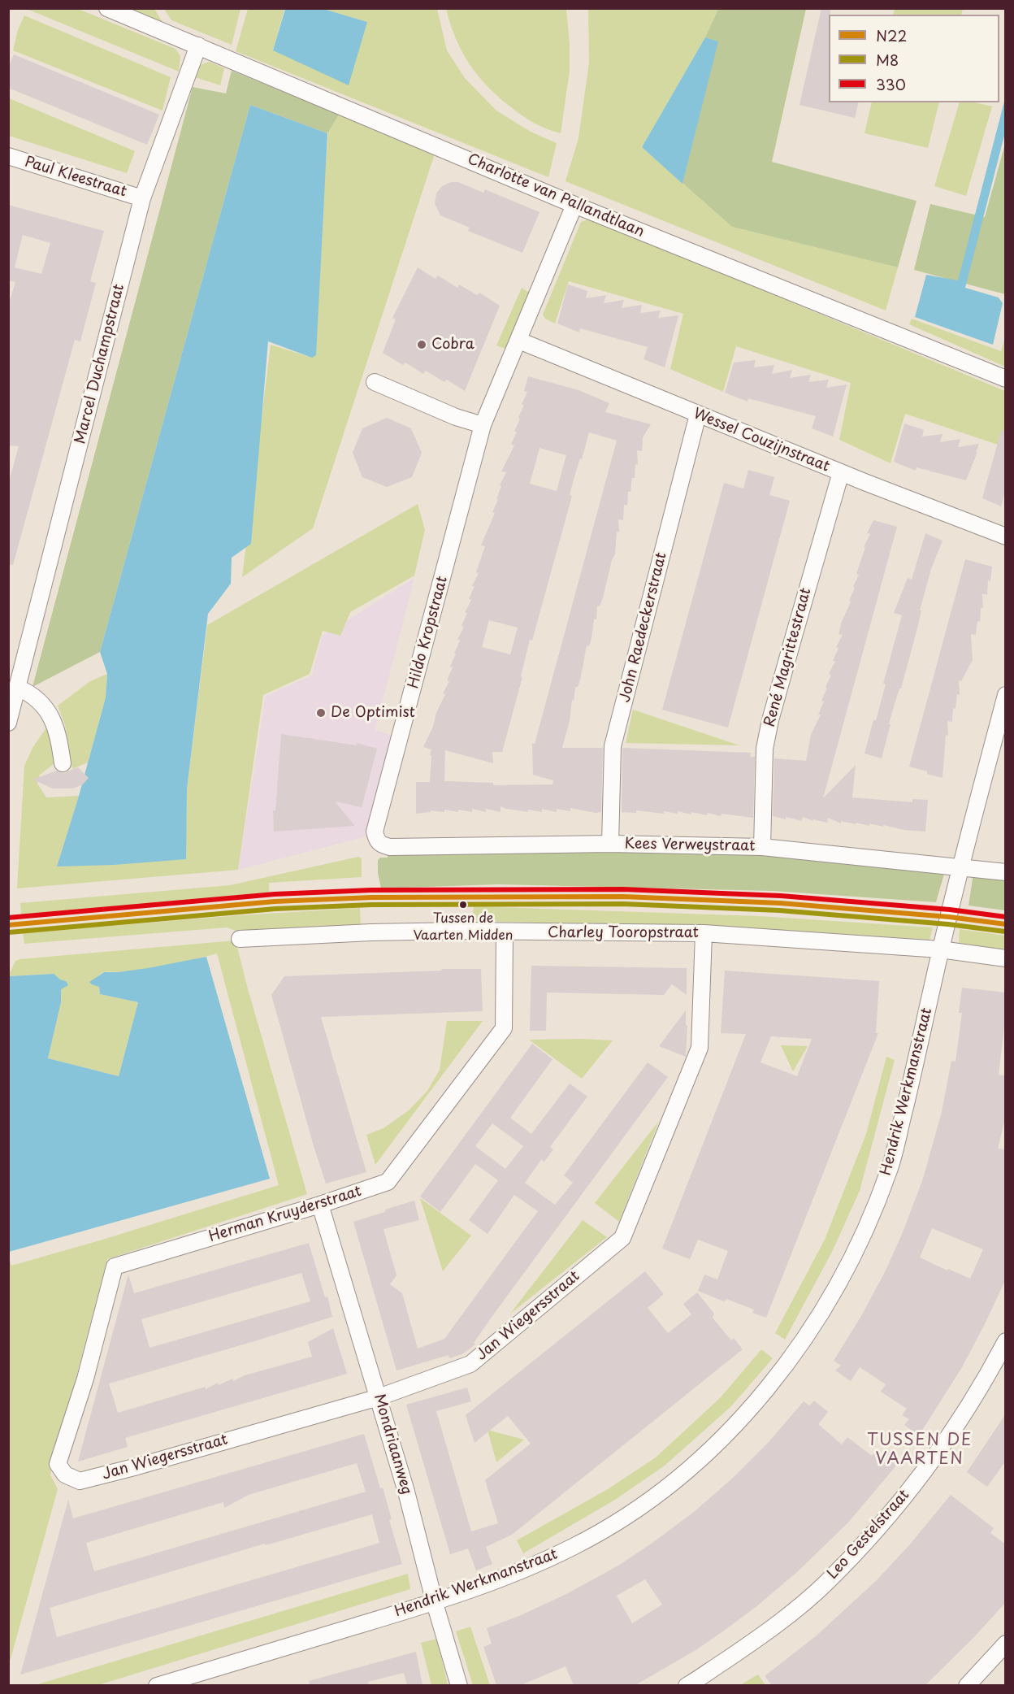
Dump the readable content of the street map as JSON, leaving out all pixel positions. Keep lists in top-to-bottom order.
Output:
{
  "streets": {
    "street": [
      "Paul Kleestraat",
      "Charlotte van Pallandtlaan",
      "Marcel Duchampstraat",
      "Wessel Couzijnstraat",
      "John Raedeckerstraat",
      "Hildo Kropstraat",
      "René Magrittestraat",
      "Kees Verweystraat",
      "Charley Tooropstraat",
      "Hendrik Werkmanstraat",
      "Herman Kruyderstraat",
      "Jan Wiegersstraat",
      "Mondriaanweg",
      "Leo Gestelstraat"
    ]
  },
  "crossings": [
    ["Paul Kleestraat", "Marcel Duchampstraat"],
    ["Charlotte van Pallandtlaan", "Marcel Duchampstraat"],
    ["Charlotte van Pallandtlaan", "Hildo Kropstraat"],
    ["Wessel Couzijnstraat", "John Raedeckerstraat"],
    ["Wessel Couzijnstraat", "Hildo Kropstraat"],
    ["Wessel Couzijnstraat", "René Magrittestraat"],
    ["John Raedeckerstraat", "Kees Verweystraat"],
    ["Hildo Kropstraat", "Kees Verweystraat"],
    ["René Magrittestraat", "Kees Verweystraat"],
    ["Kees Verweystraat", "Hendrik Werkmanstraat"],
    ["Charley Tooropstraat", "Hendrik Werkmanstraat"],
    ["Charley Tooropstraat", "Herman Kruyderstraat"],
    ["Charley Tooropstraat", "Jan Wiegersstraat"],
    ["Hendrik Werkmanstraat", "Mondriaanweg"],
    ["Herman Kruyderstraat", "Jan Wiegersstraat"],
    ["Herman Kruyderstraat", "Mondriaanweg"],
    ["Jan Wiegersstraat", "Mondriaanweg"]
  ],
  "districts": ["TUSSEN DE VAARTEN"],
  "places": ["Cobra", "De Optimist", "Tussen de Vaarten Midden"],
  "lines": ["transit line 330", "transit line N22", "transit line M8"],
  "legend": ["N22", "M8", "330"]
}
